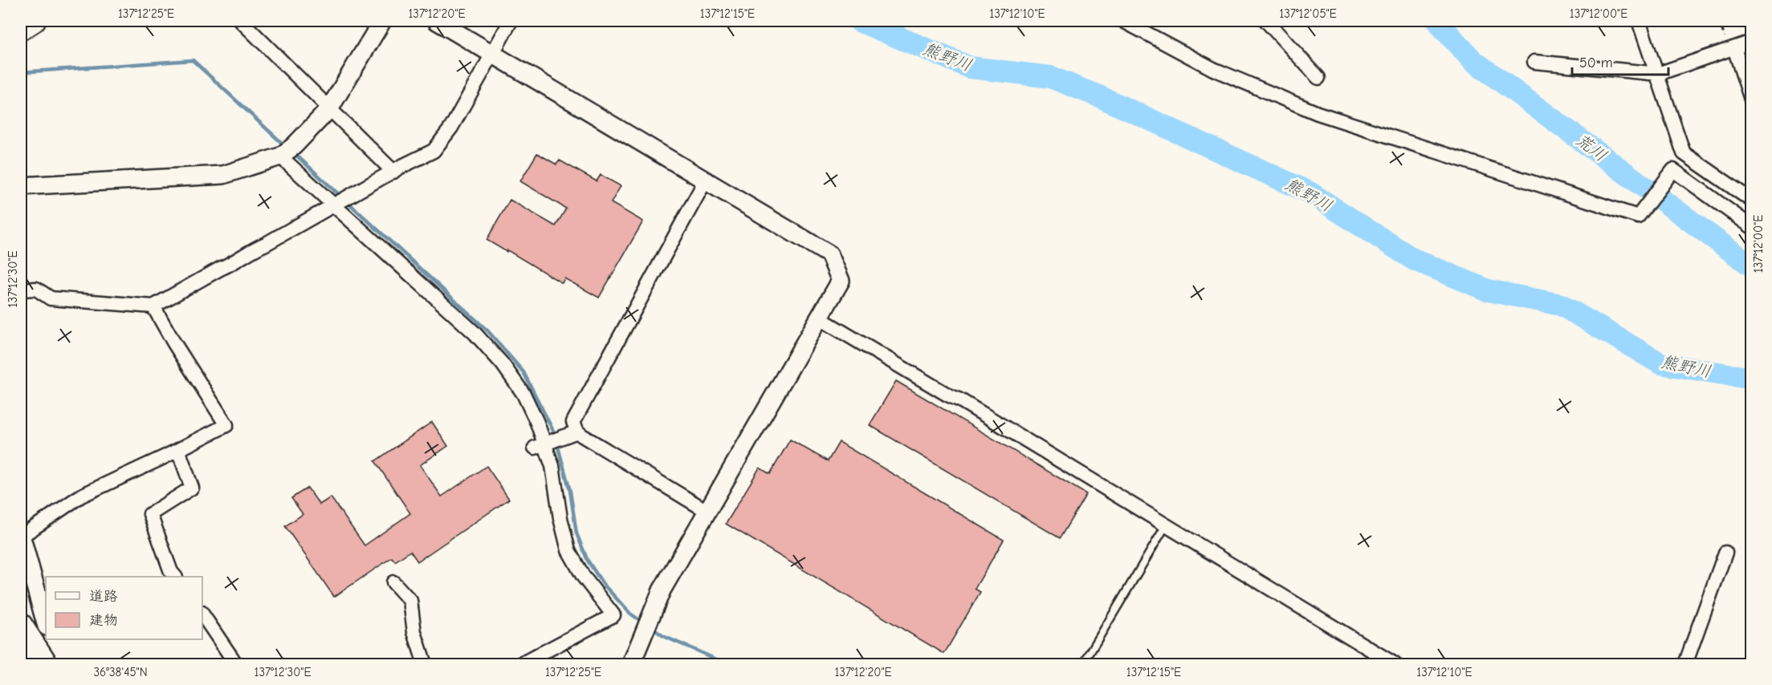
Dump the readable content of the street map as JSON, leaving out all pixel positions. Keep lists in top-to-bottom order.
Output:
{
  "water": ["熊野川", "荒川"],
  "legend": ["道路", "建物"],
  "scale_bar": "50 m",
  "coordinates": [
    "137°12'25\"E",
    "137°12'20\"E",
    "137°12'15\"E",
    "137°12'10\"E",
    "137°12'05\"E",
    "137°12'00\"E",
    "137°12'30\"E",
    "36°38'45\"N"
  ]
}
